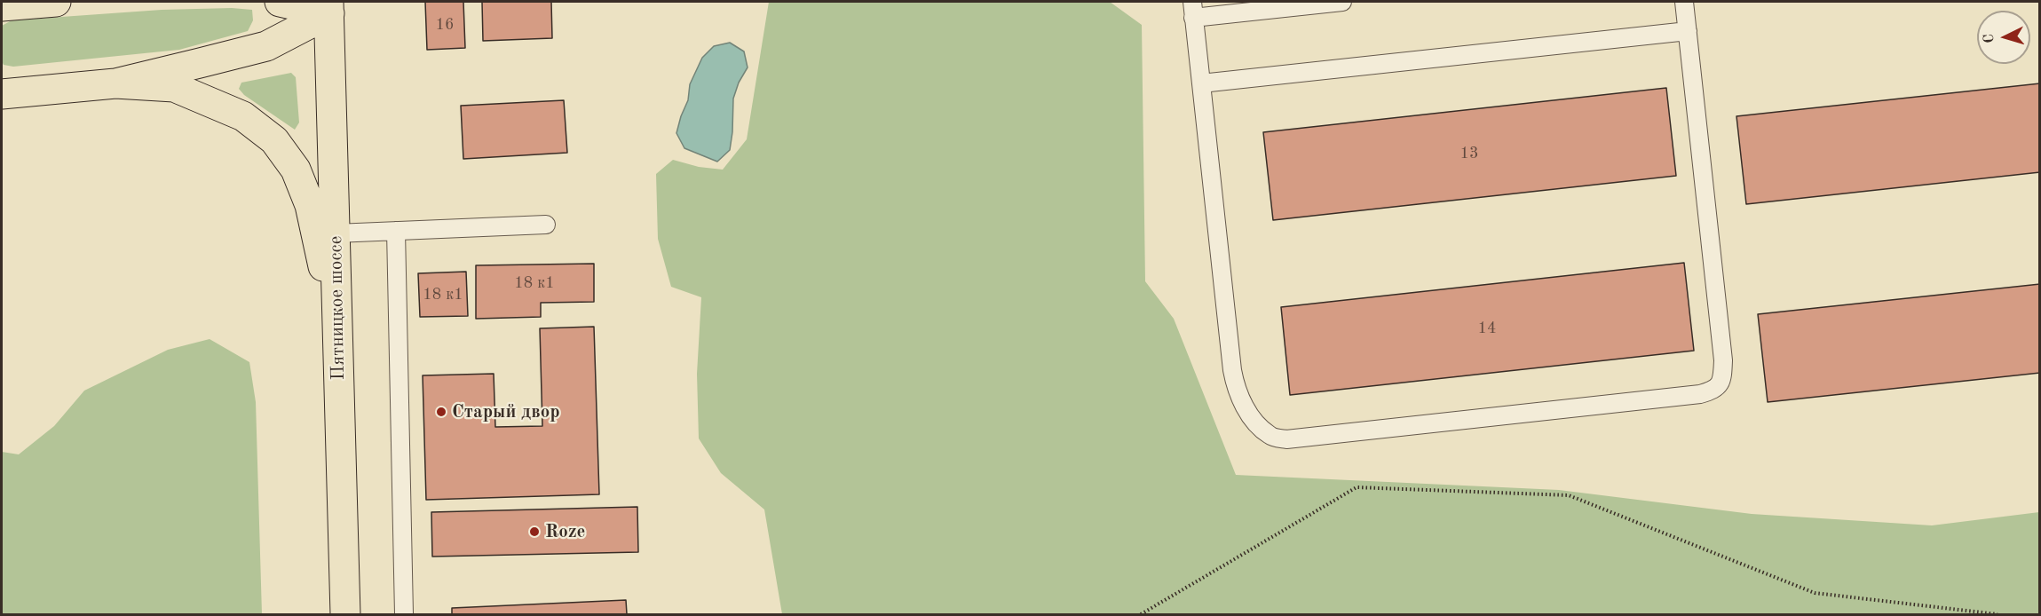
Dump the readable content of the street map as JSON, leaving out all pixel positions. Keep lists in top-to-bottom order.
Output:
{
  "streets": {
    "main road": ["Пятницкое шоссе"]
  },
  "places": ["Старый двор", "Roze"],
  "house_numbers": [
    "16",
    "13",
    "18 к1",
    "18 к1",
    "14"
  ],
  "north": "left"
}
